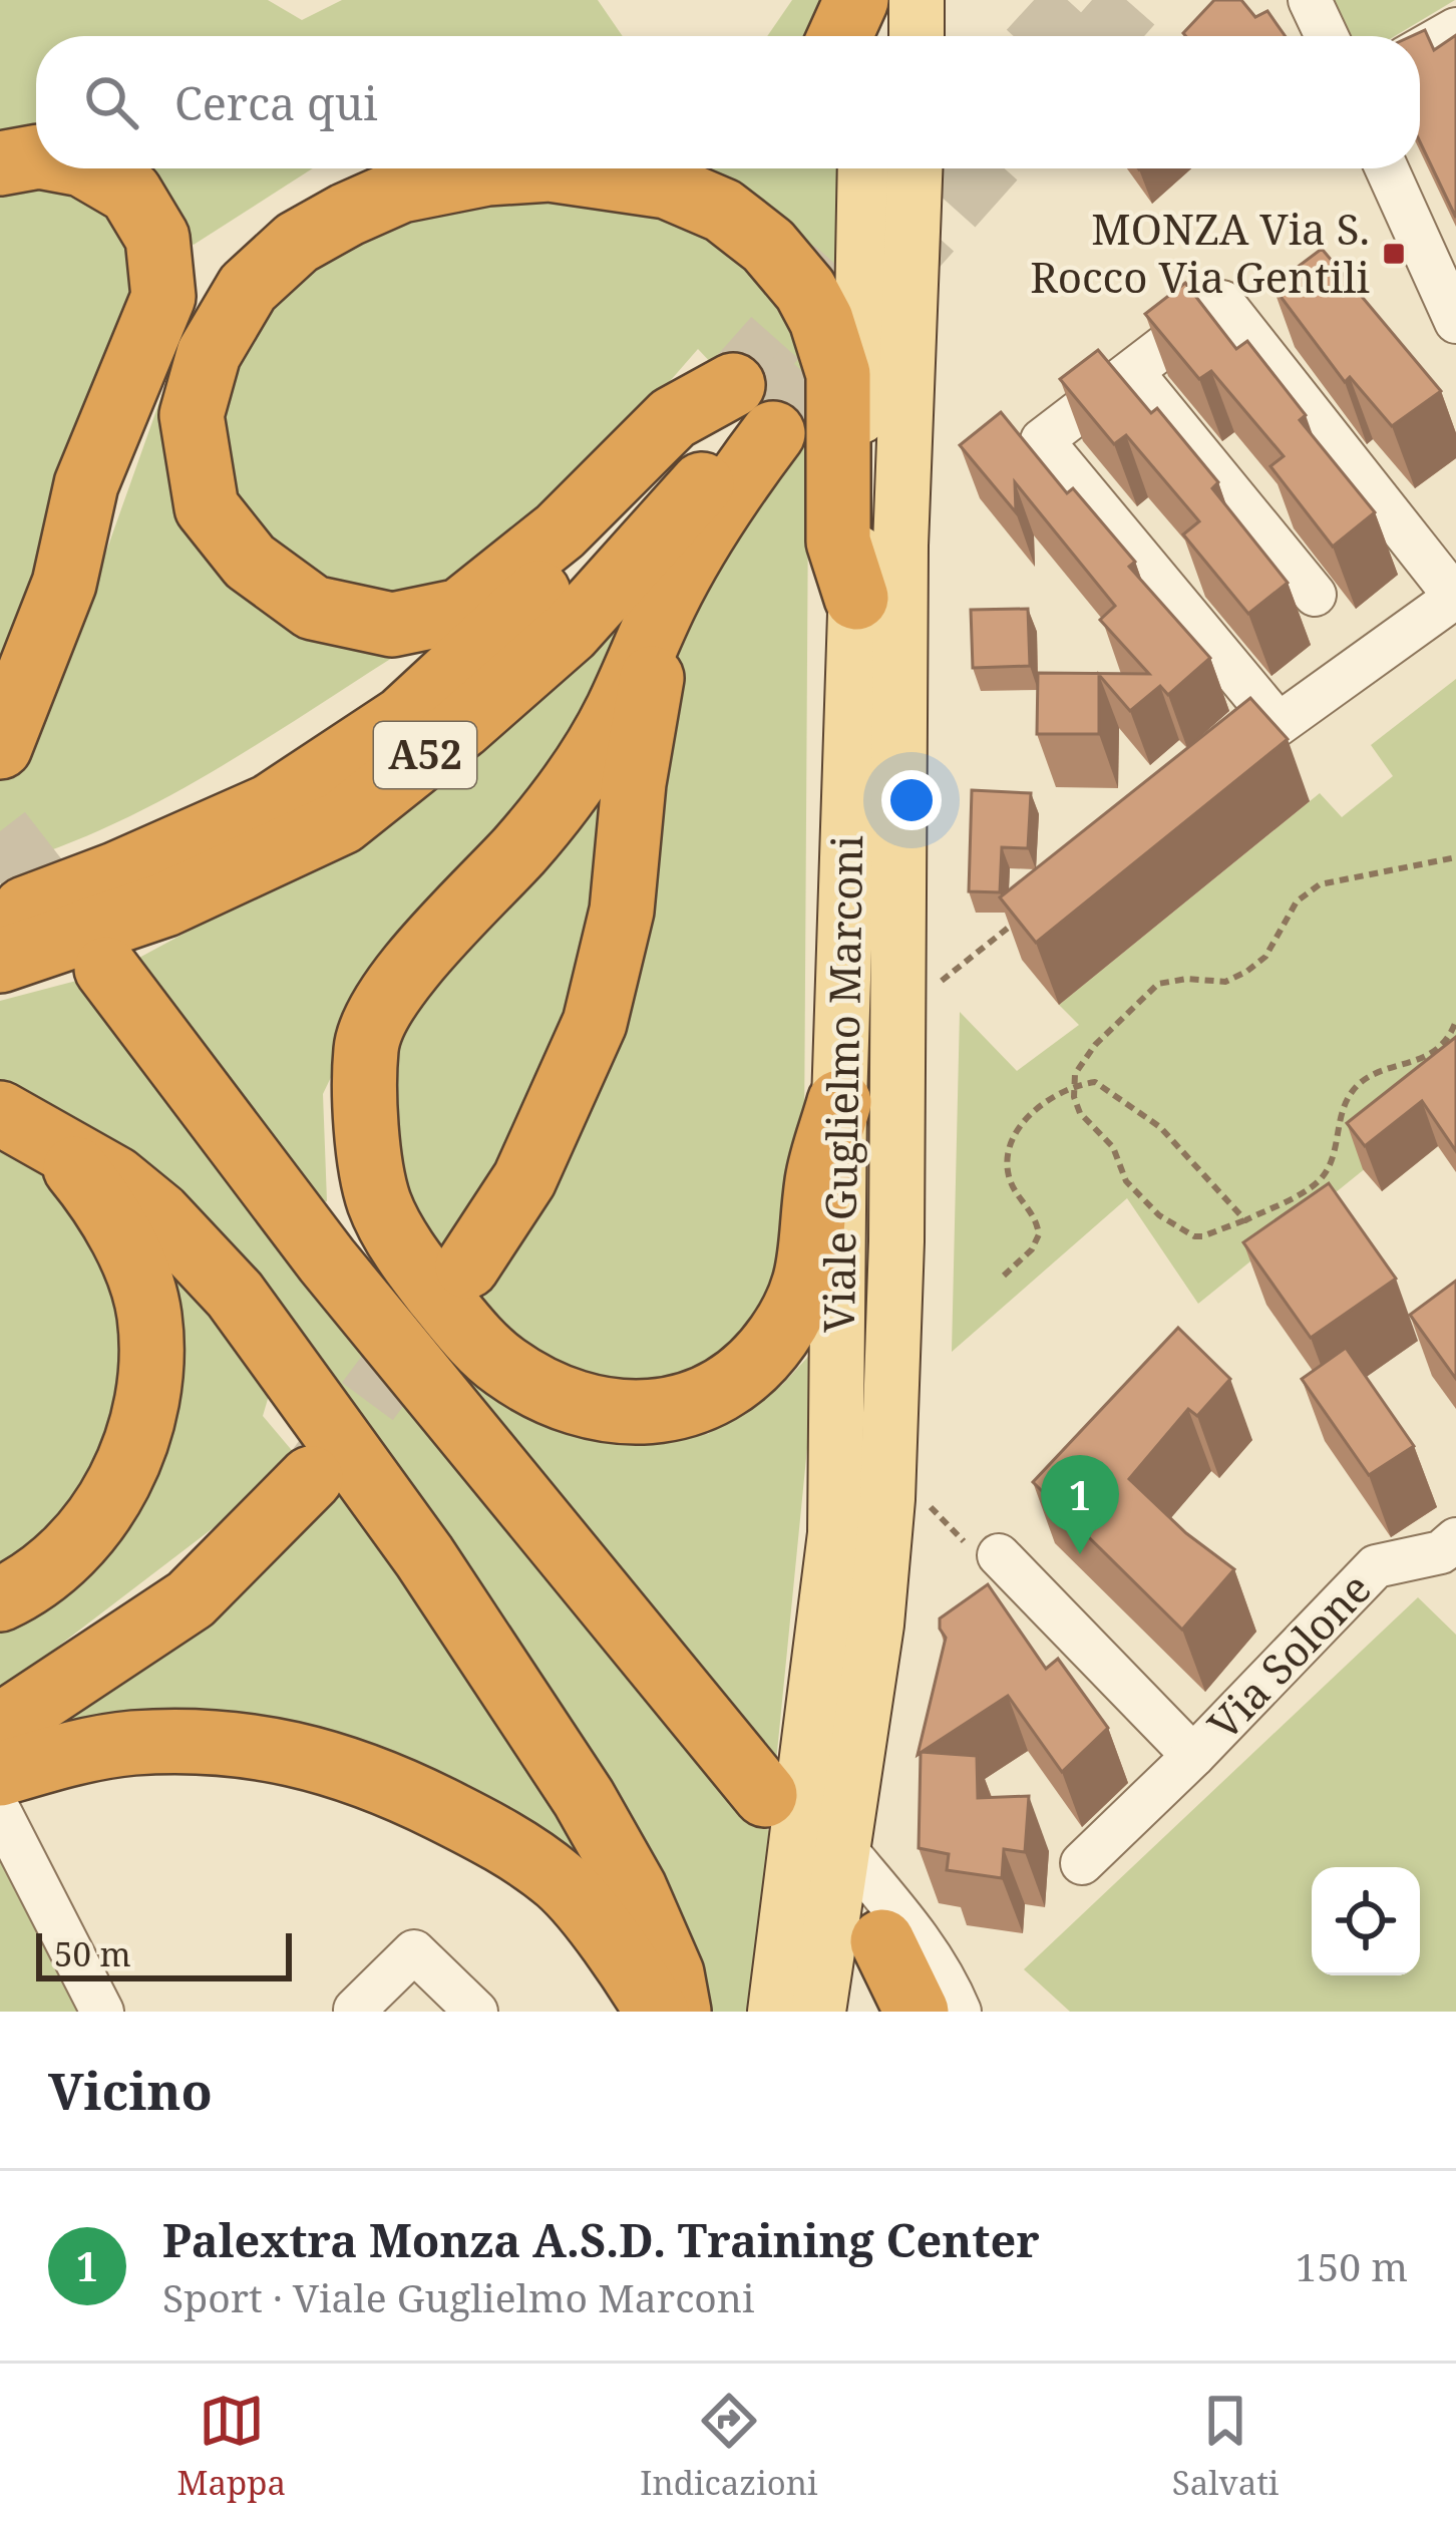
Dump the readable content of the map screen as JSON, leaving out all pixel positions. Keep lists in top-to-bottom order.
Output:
{
  "streets": {
    "highway": ["A52"],
    "main road": ["Viale Guglielmo Marconi"],
    "street": ["Via Solone"]
  },
  "places": {
    "transit": ["MONZA Via S. Rocco Via Gentili"]
  },
  "scale_bar": "50 m",
  "page": {
    "search": "Cerca qui",
    "pins": "1",
    "scale": "50 m",
    "heading": "Vicino",
    "list": [
      {
        "mark": "1",
        "name": "Palextra Monza A.S.D. Training Center",
        "note": "Sport · Viale Guglielmo Marconi",
        "value": "150 m"
      }
    ],
    "nav": ["Mappa", "Indicazioni", "Salvati"]
  }
}
